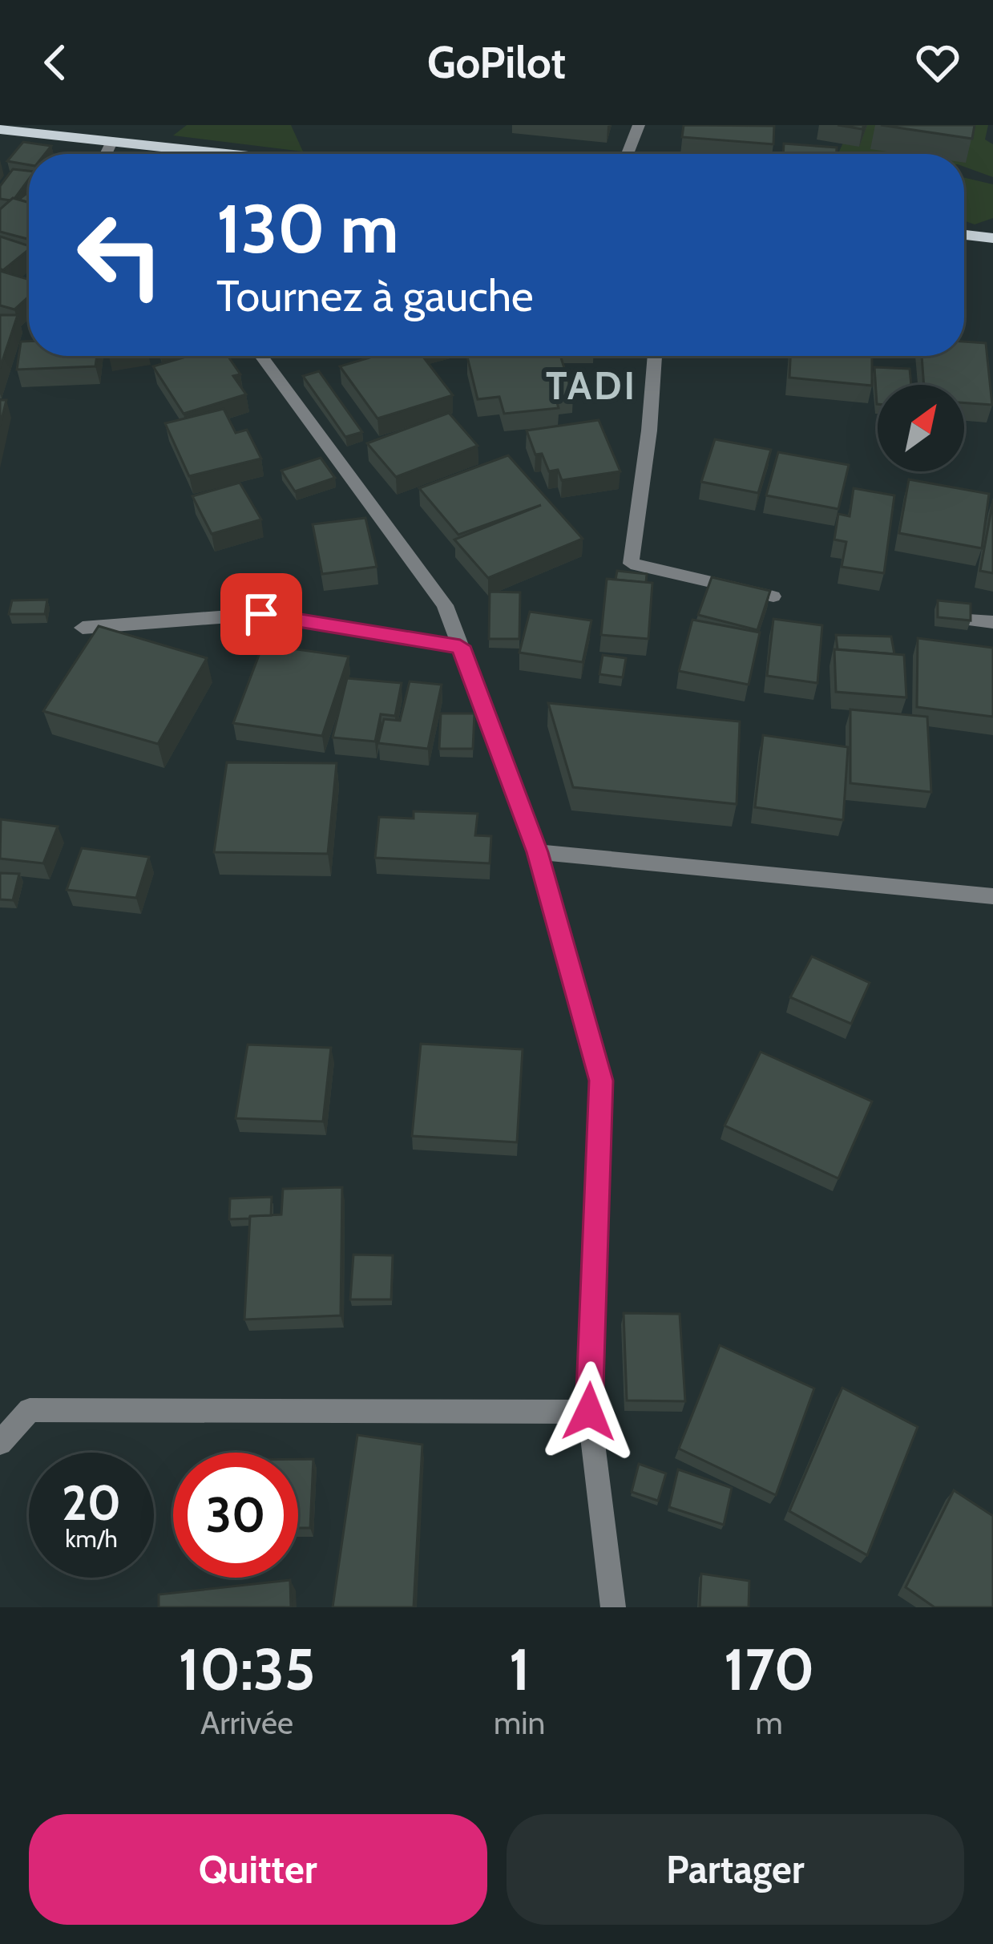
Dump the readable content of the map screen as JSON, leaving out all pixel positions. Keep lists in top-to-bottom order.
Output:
{
  "districts": ["TADI"],
  "north": "top right",
  "page": {
    "header": "GoPilot",
    "turn": ["130 m", "Tournez à gauche"],
    "speed": "20 km/h",
    "limit": "30",
    "eta": [
      "10:35",
      "Arrivée",
      "1",
      "min",
      "170",
      "m"
    ],
    "buttons": ["Quitter", "Partager"]
  }
}
